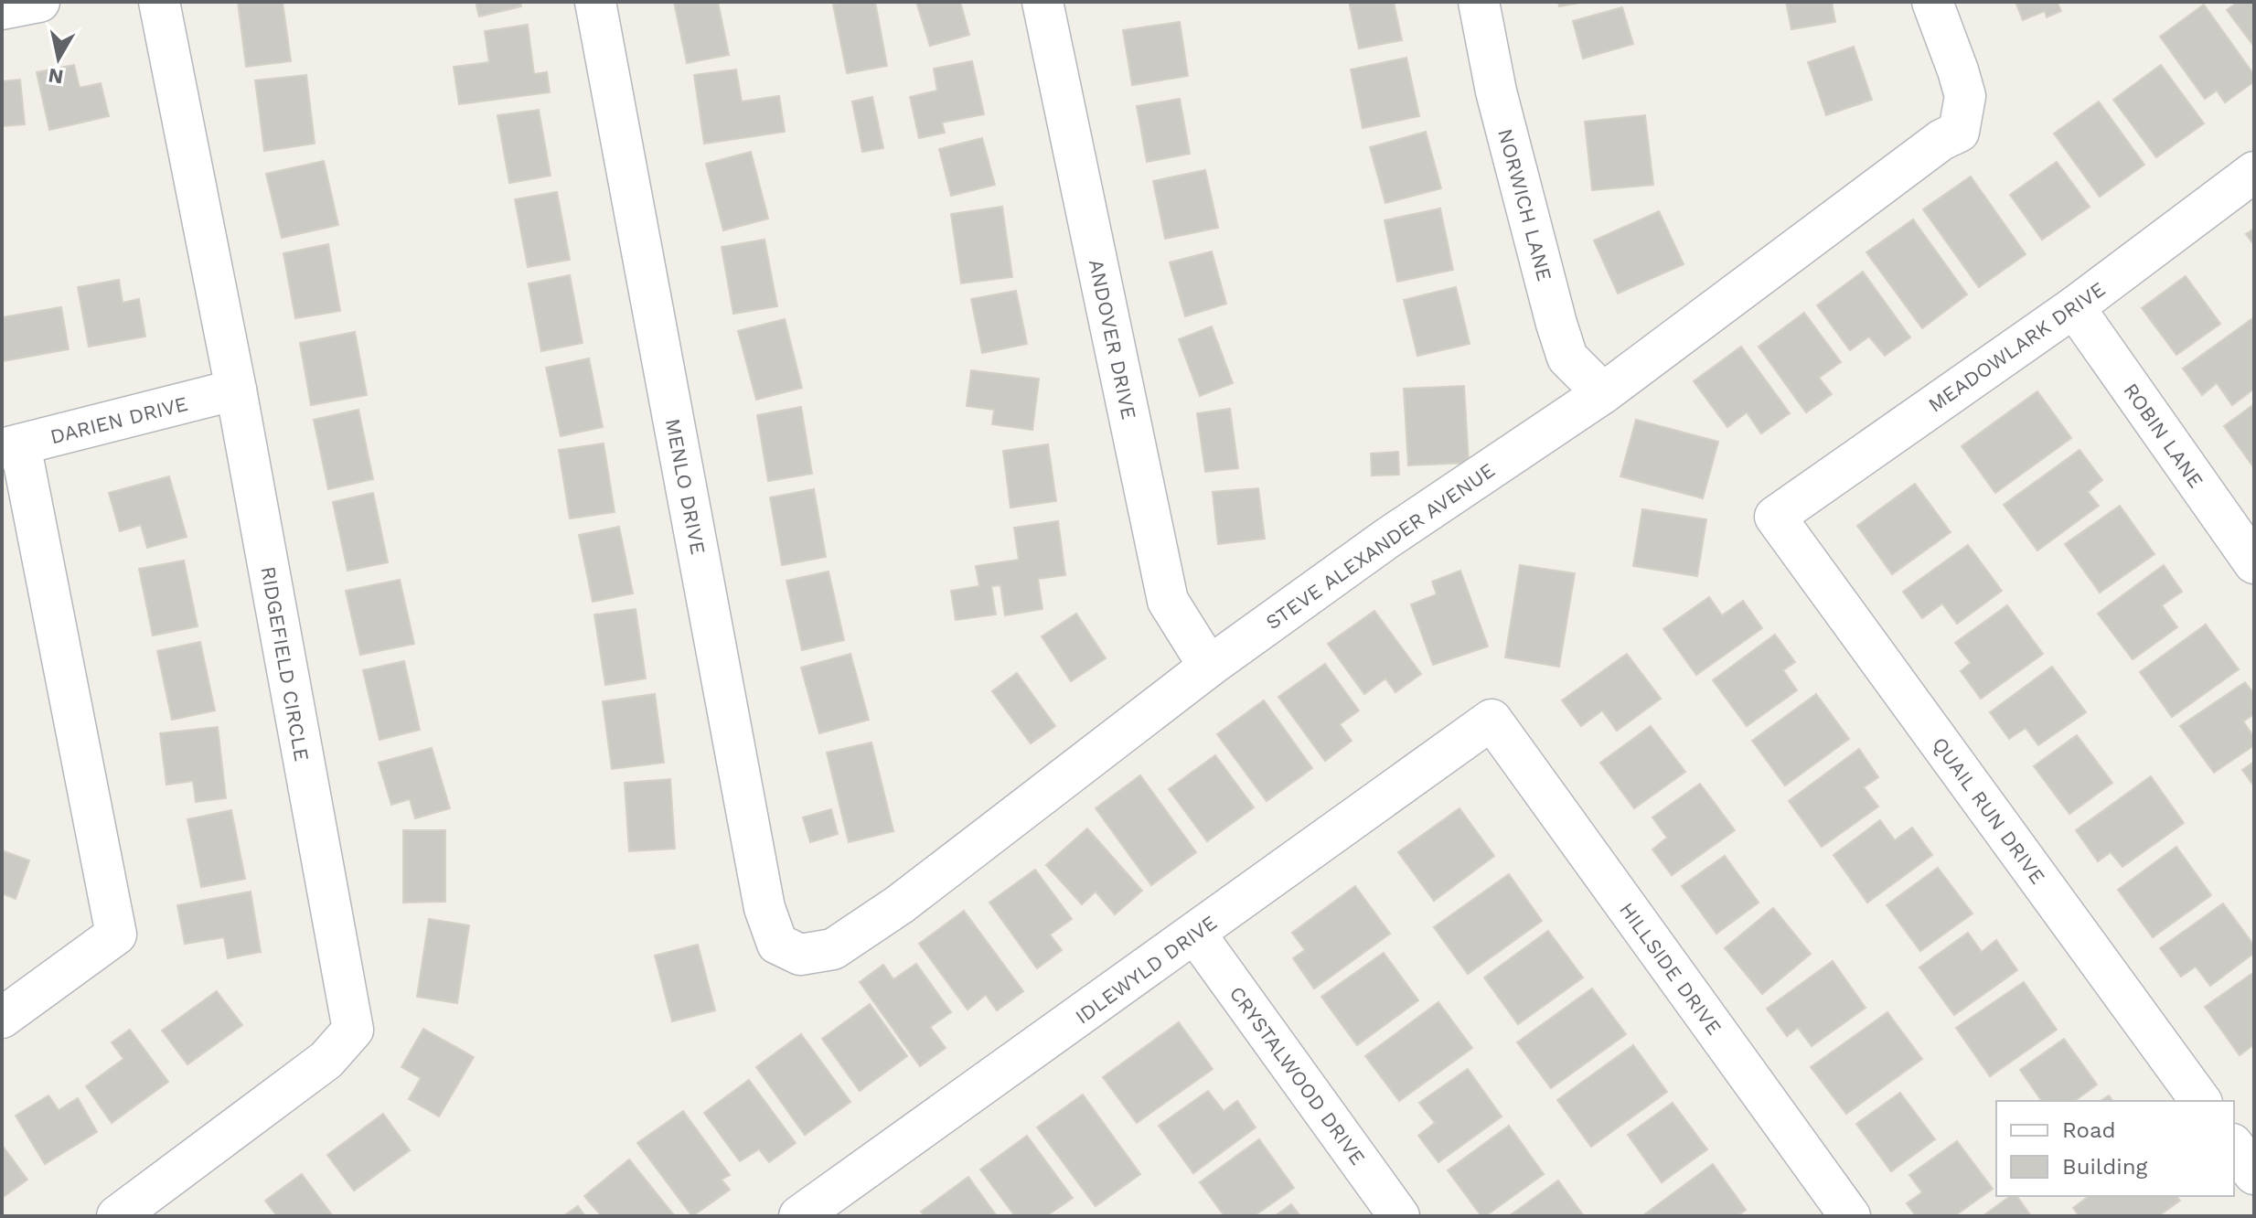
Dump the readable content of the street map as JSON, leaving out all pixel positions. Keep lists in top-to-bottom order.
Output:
{
  "streets": {
    "street": [
      "NORWICH LANE",
      "ANDOVER DRIVE",
      "MEADOWLARK DRIVE",
      "DARIEN DRIVE",
      "ROBIN LANE",
      "MENLO DRIVE",
      "STEVE ALEXANDER AVENUE",
      "RIDGEFIELD CIRCLE",
      "QUAIL RUN DRIVE",
      "HILLSIDE DRIVE",
      "IDLEWYLD DRIVE",
      "CRYSTALWOOD DRIVE"
    ]
  },
  "crossings": [
    ["NORWICH LANE", "STEVE ALEXANDER AVENUE"],
    ["ANDOVER DRIVE", "STEVE ALEXANDER AVENUE"],
    ["MEADOWLARK DRIVE", "ROBIN LANE"],
    ["MEADOWLARK DRIVE", "QUAIL RUN DRIVE"],
    ["DARIEN DRIVE", "RIDGEFIELD CIRCLE"],
    ["MENLO DRIVE", "STEVE ALEXANDER AVENUE"],
    ["HILLSIDE DRIVE", "IDLEWYLD DRIVE"],
    ["IDLEWYLD DRIVE", "CRYSTALWOOD DRIVE"]
  ],
  "legend": ["Road", "Building"],
  "north": "bottom"
}
